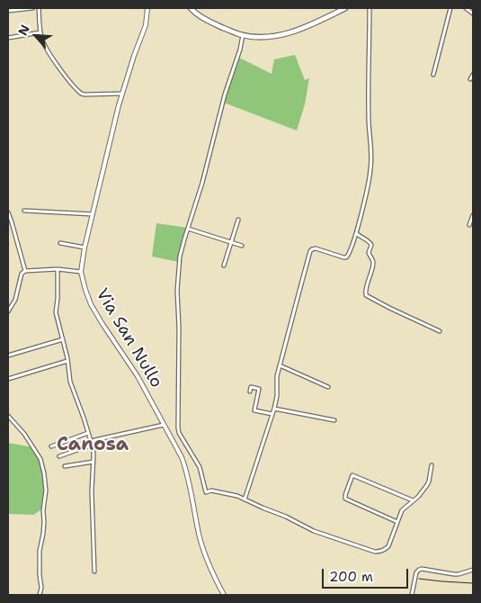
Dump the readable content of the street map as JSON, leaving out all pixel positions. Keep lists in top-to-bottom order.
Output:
{
  "streets": {
    "street": ["Via San Nullo"]
  },
  "districts": ["Canosa"],
  "scale_bar": "200 m",
  "north": "top left"
}
